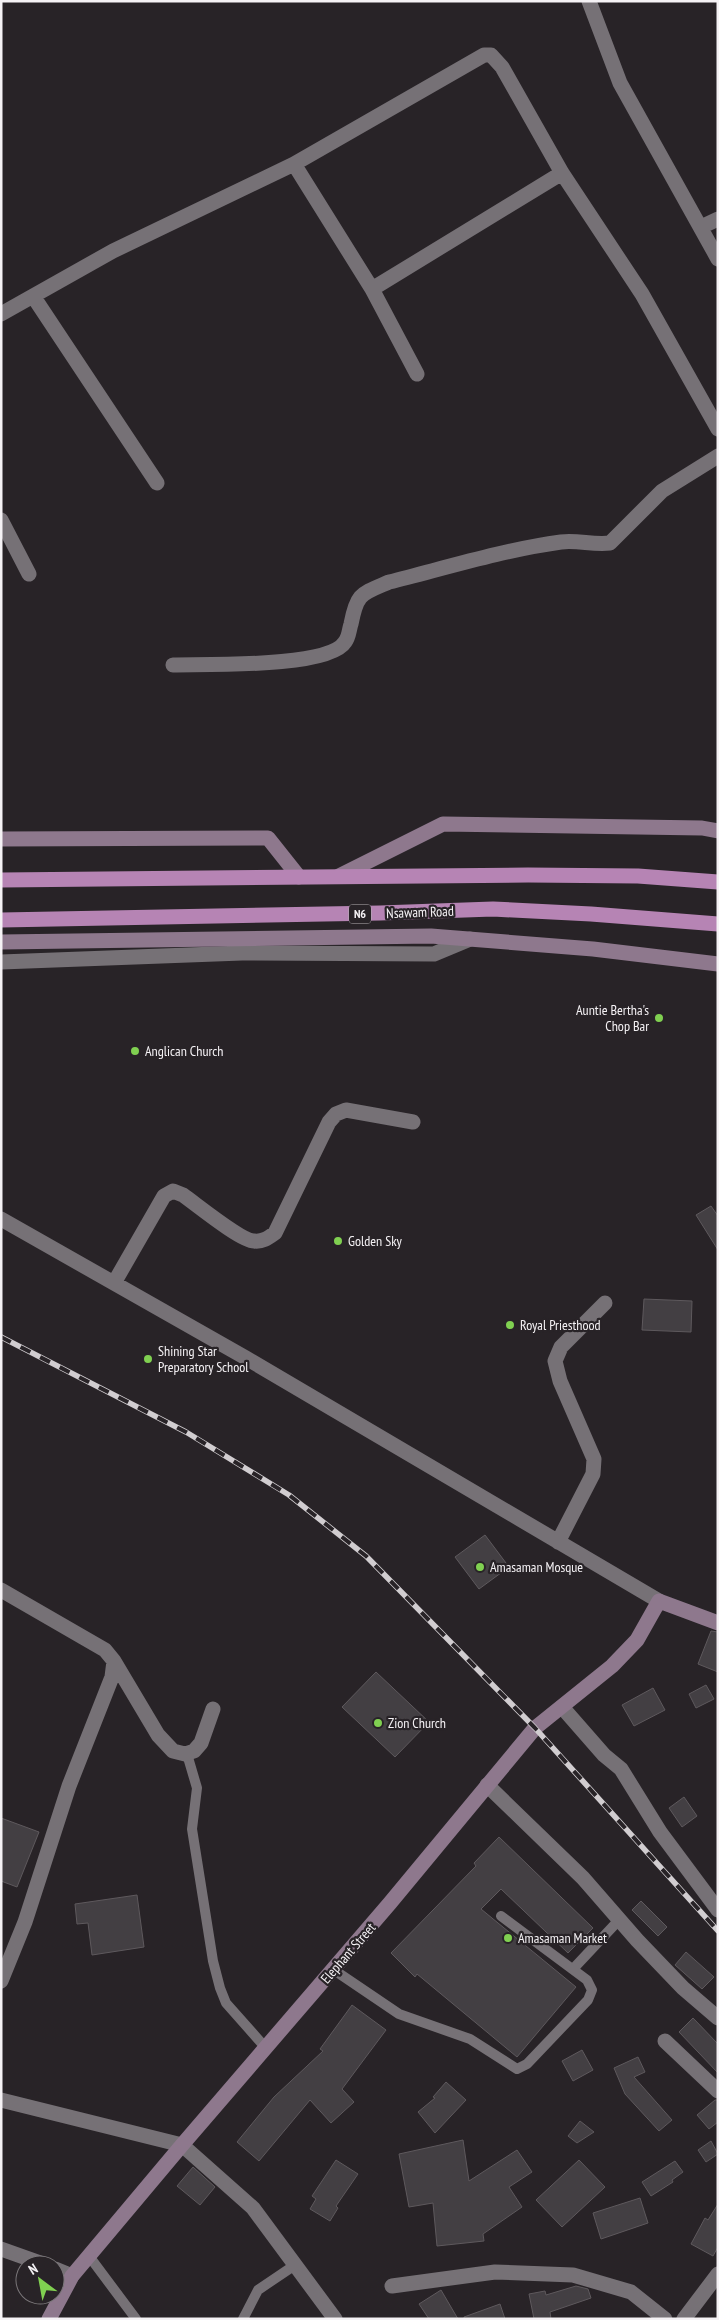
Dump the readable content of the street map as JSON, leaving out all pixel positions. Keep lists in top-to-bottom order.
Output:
{
  "streets": {
    "highway": ["Nsawam Road", "N6"],
    "main road": ["Elephant Street"]
  },
  "places": [
    "Auntie Bertha's Chop Bar",
    "Anglican Church",
    "Golden Sky",
    "Royal Priesthood",
    "Shining Star Preparatory School",
    "Amasaman Mosque",
    "Zion Church",
    "Amasaman Market"
  ],
  "north": "top left"
}
